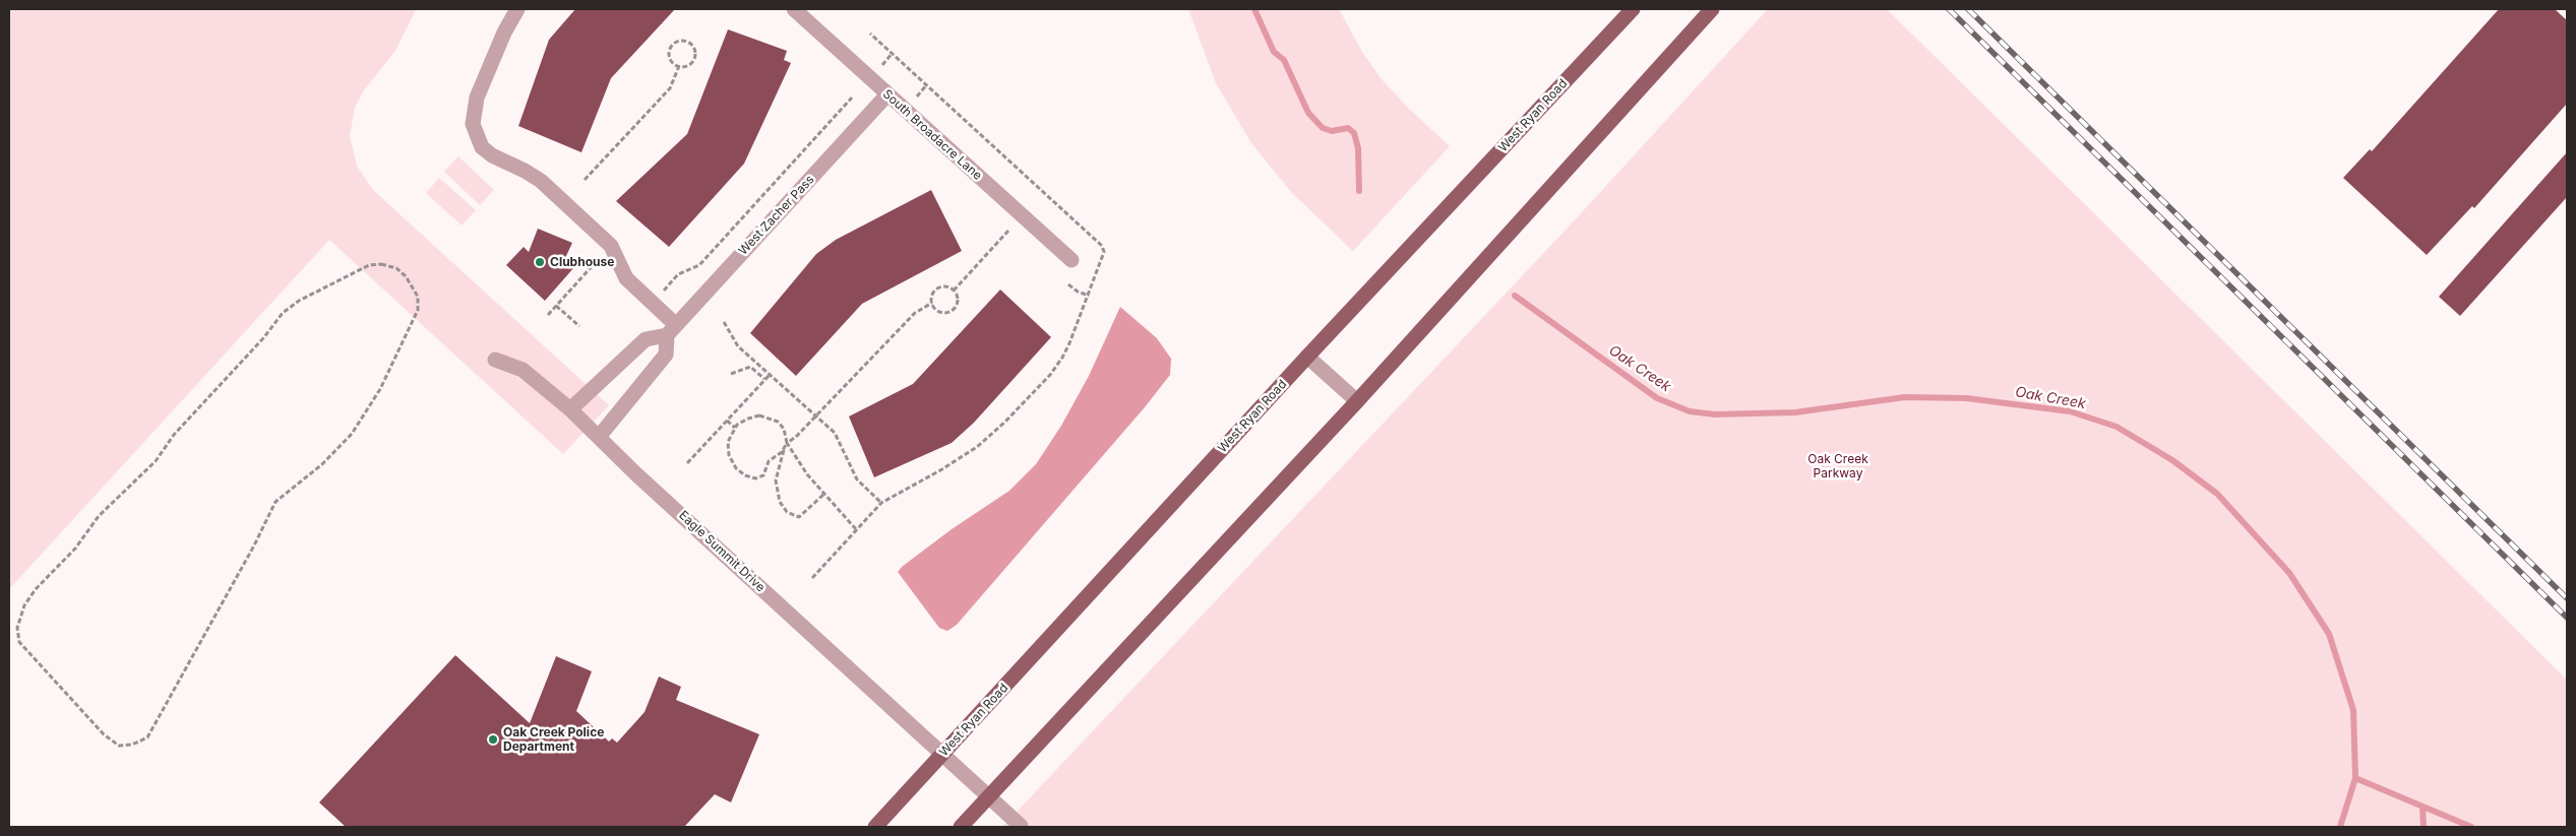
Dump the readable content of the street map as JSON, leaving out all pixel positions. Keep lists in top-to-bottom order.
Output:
{
  "streets": {
    "main road": ["West Ryan Road"],
    "street": ["South Broadacre Lane", "West Zacher Pass", "Eagle Summit Drive"]
  },
  "crossings": [
    ["West Ryan Road", "Eagle Summit Drive"],
    ["South Broadacre Lane", "West Zacher Pass"]
  ],
  "water": ["Oak Creek"],
  "parks": ["Oak Creek Parkway"],
  "places": ["Clubhouse", "Oak Creek Police Department"]
}
